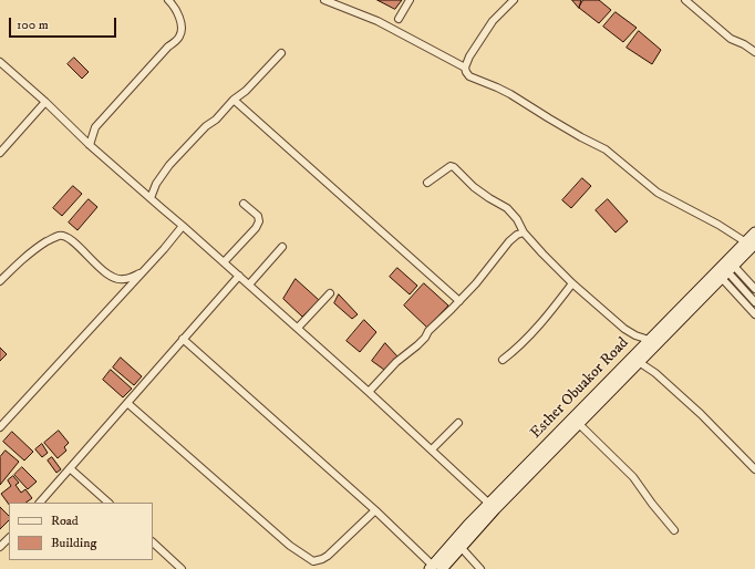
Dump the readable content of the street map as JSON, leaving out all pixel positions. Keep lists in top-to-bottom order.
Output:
{
  "streets": {
    "street": ["Esther Obuakor Road"]
  },
  "legend": ["Road", "Building"],
  "scale_bar": "100 m"
}
